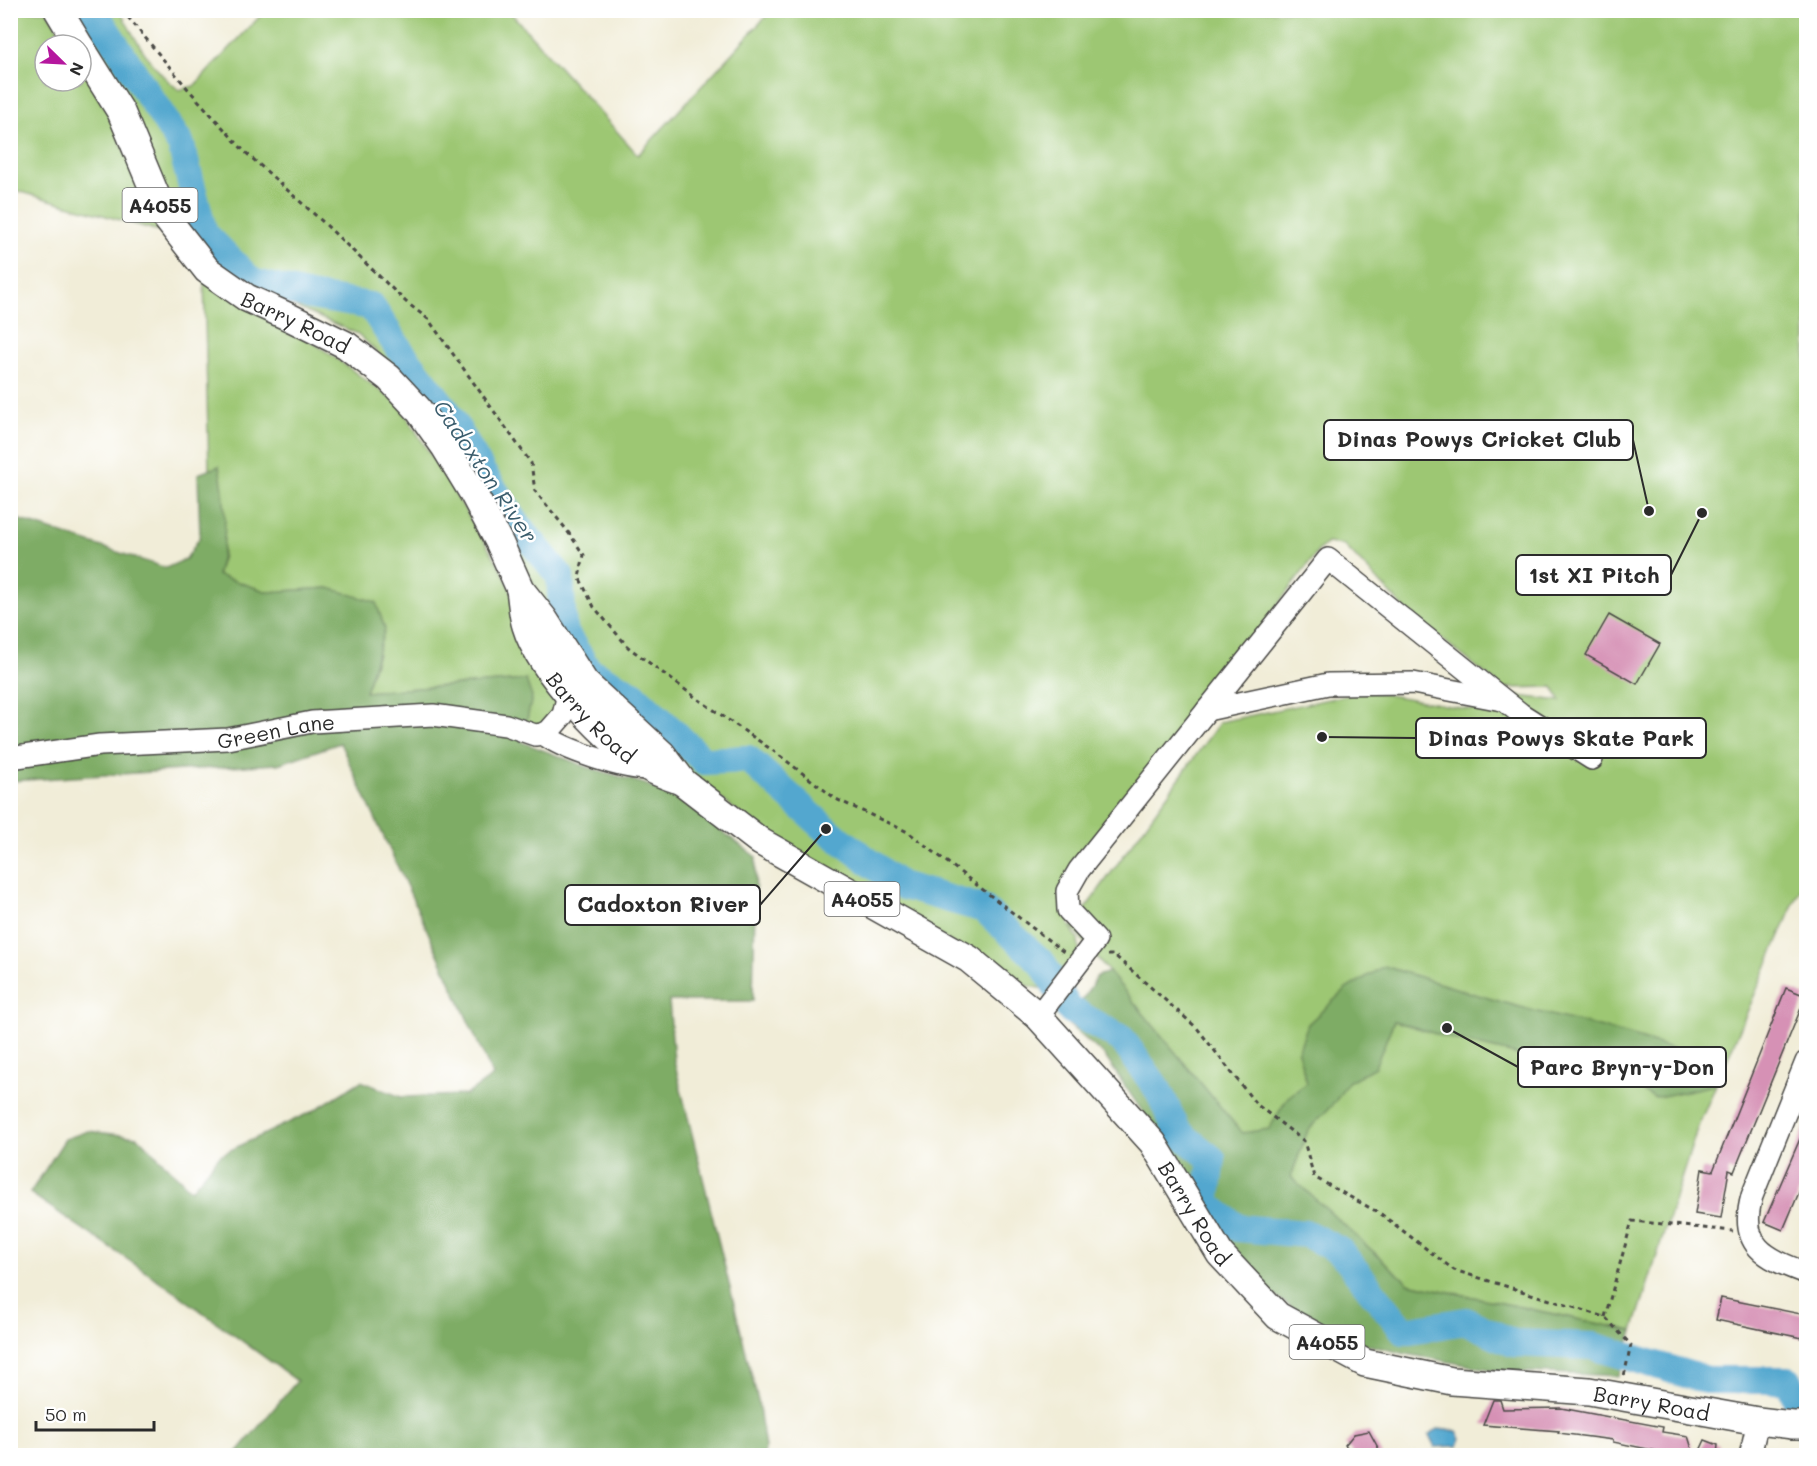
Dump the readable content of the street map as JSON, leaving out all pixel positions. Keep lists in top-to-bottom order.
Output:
{
  "streets": {
    "main road": ["A4055", "Barry Road"],
    "street": ["Green Lane"]
  },
  "crossings": [
    ["Barry Road", "Green Lane"]
  ],
  "water": ["Cadoxton River"],
  "places": [
    "Dinas Powys Cricket Club",
    "1st XI Pitch",
    "Dinas Powys Skate Park",
    "Cadoxton River",
    "Parc Bryn-y-Don"
  ],
  "scale_bar": "50 m",
  "north": "bottom right"
}
